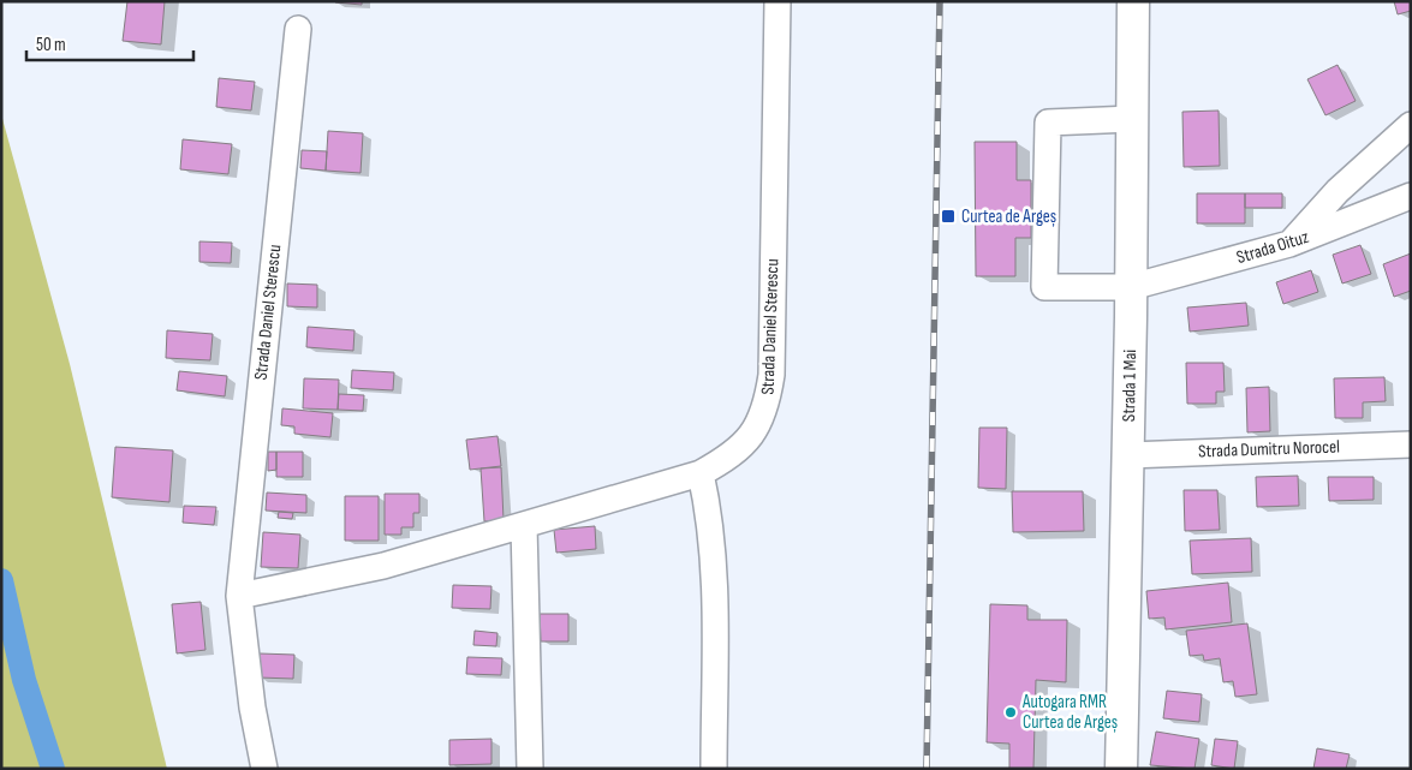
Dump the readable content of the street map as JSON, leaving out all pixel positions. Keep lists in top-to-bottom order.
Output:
{
  "streets": {
    "main road": ["Strada 1 Mai"],
    "street": ["Strada Oituz", "Strada Daniel Sterescu", "Strada Dumitru Norocel"]
  },
  "crossings": [
    ["Strada Oituz", "Strada 1 Mai"],
    ["Strada 1 Mai", "Strada Dumitru Norocel"]
  ],
  "places": {
    "transit": ["Curtea de Argeș"],
    "other": ["Autogara RMR Curtea de Argeș"]
  },
  "scale_bar": "50 m"
}
